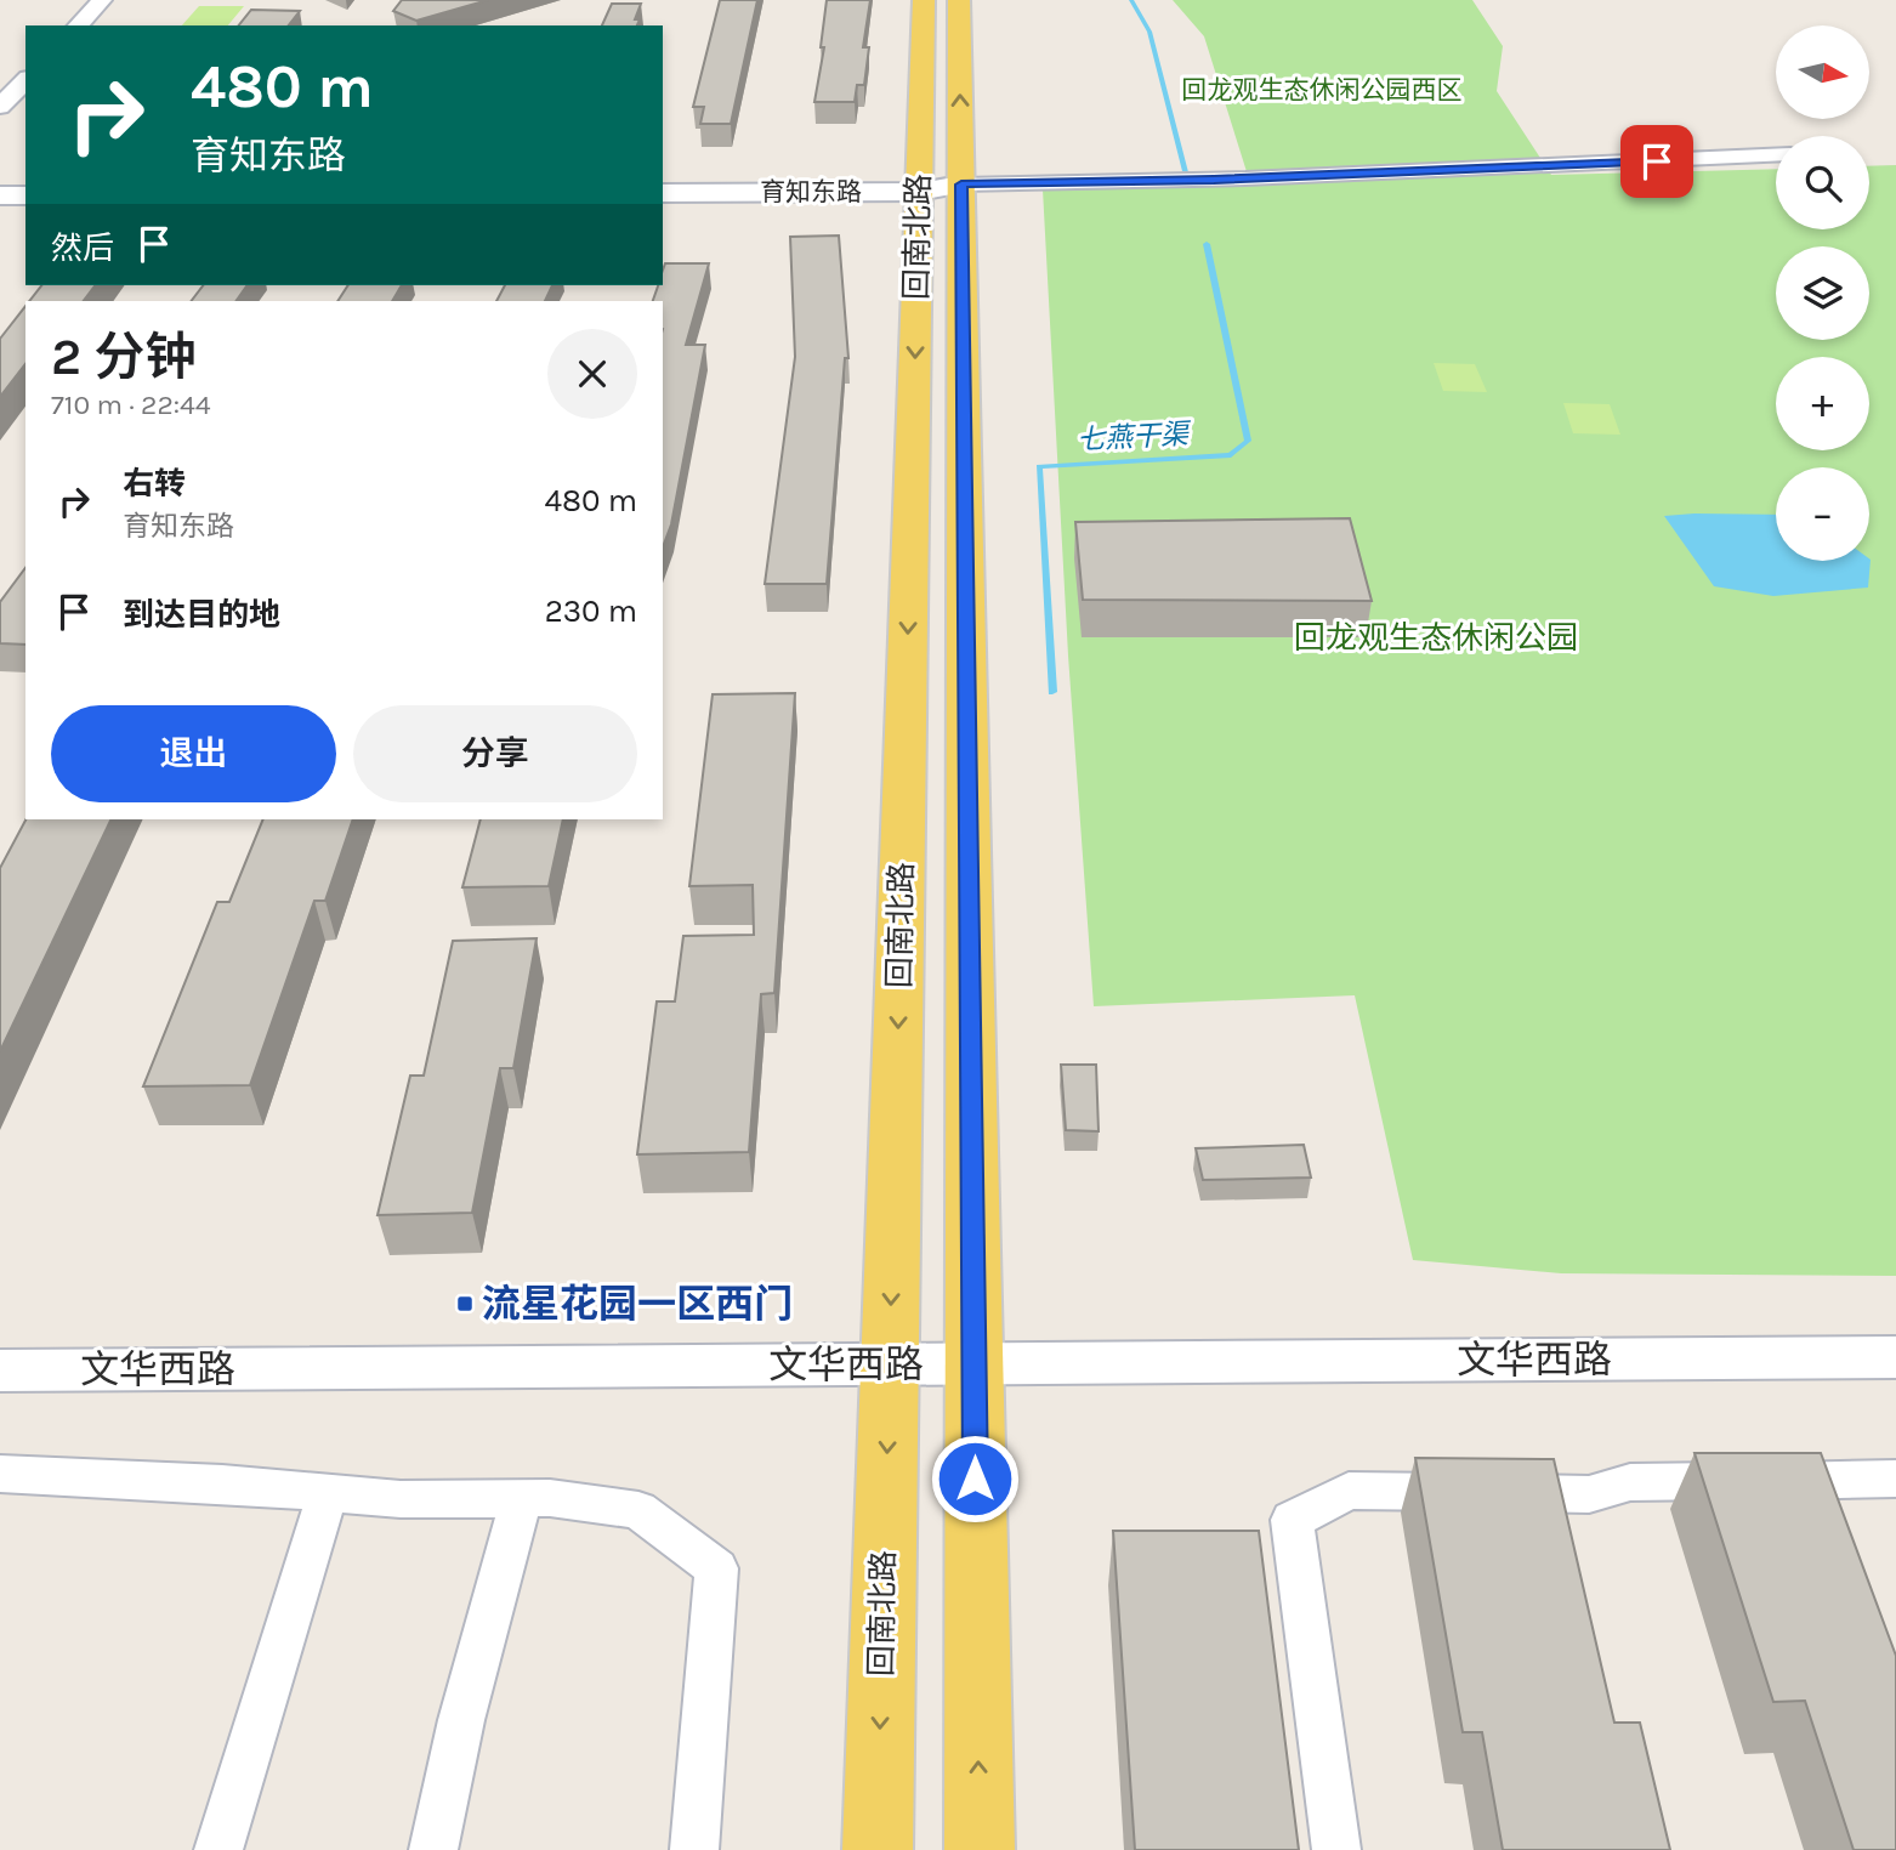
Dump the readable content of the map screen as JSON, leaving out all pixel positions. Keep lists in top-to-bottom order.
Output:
{
  "streets": {
    "main road": ["育知东路", "回南北路"],
    "street": ["文华西路"]
  },
  "crossings": [
    ["育知东路", "回南北路"],
    ["回南北路", "文华西路"]
  ],
  "water": ["七燕干渠"],
  "parks": ["回龙观生态休闲公园西区", "回龙观生态休闲公园"],
  "places": {
    "transit": ["流星花园一区西门"]
  },
  "north": "right",
  "page": {
    "map_buttons": ["+", "−"],
    "turn": ["480 m", "育知东路"],
    "then": "然后",
    "heading": ["2 分钟", "710 m · 22:44"],
    "list": [
      {
        "name": "右转",
        "note": "育知东路",
        "value": "480 m"
      },
      {
        "name": "到达目的地",
        "value": "230 m"
      }
    ],
    "buttons": ["退出", "分享"]
  }
}
